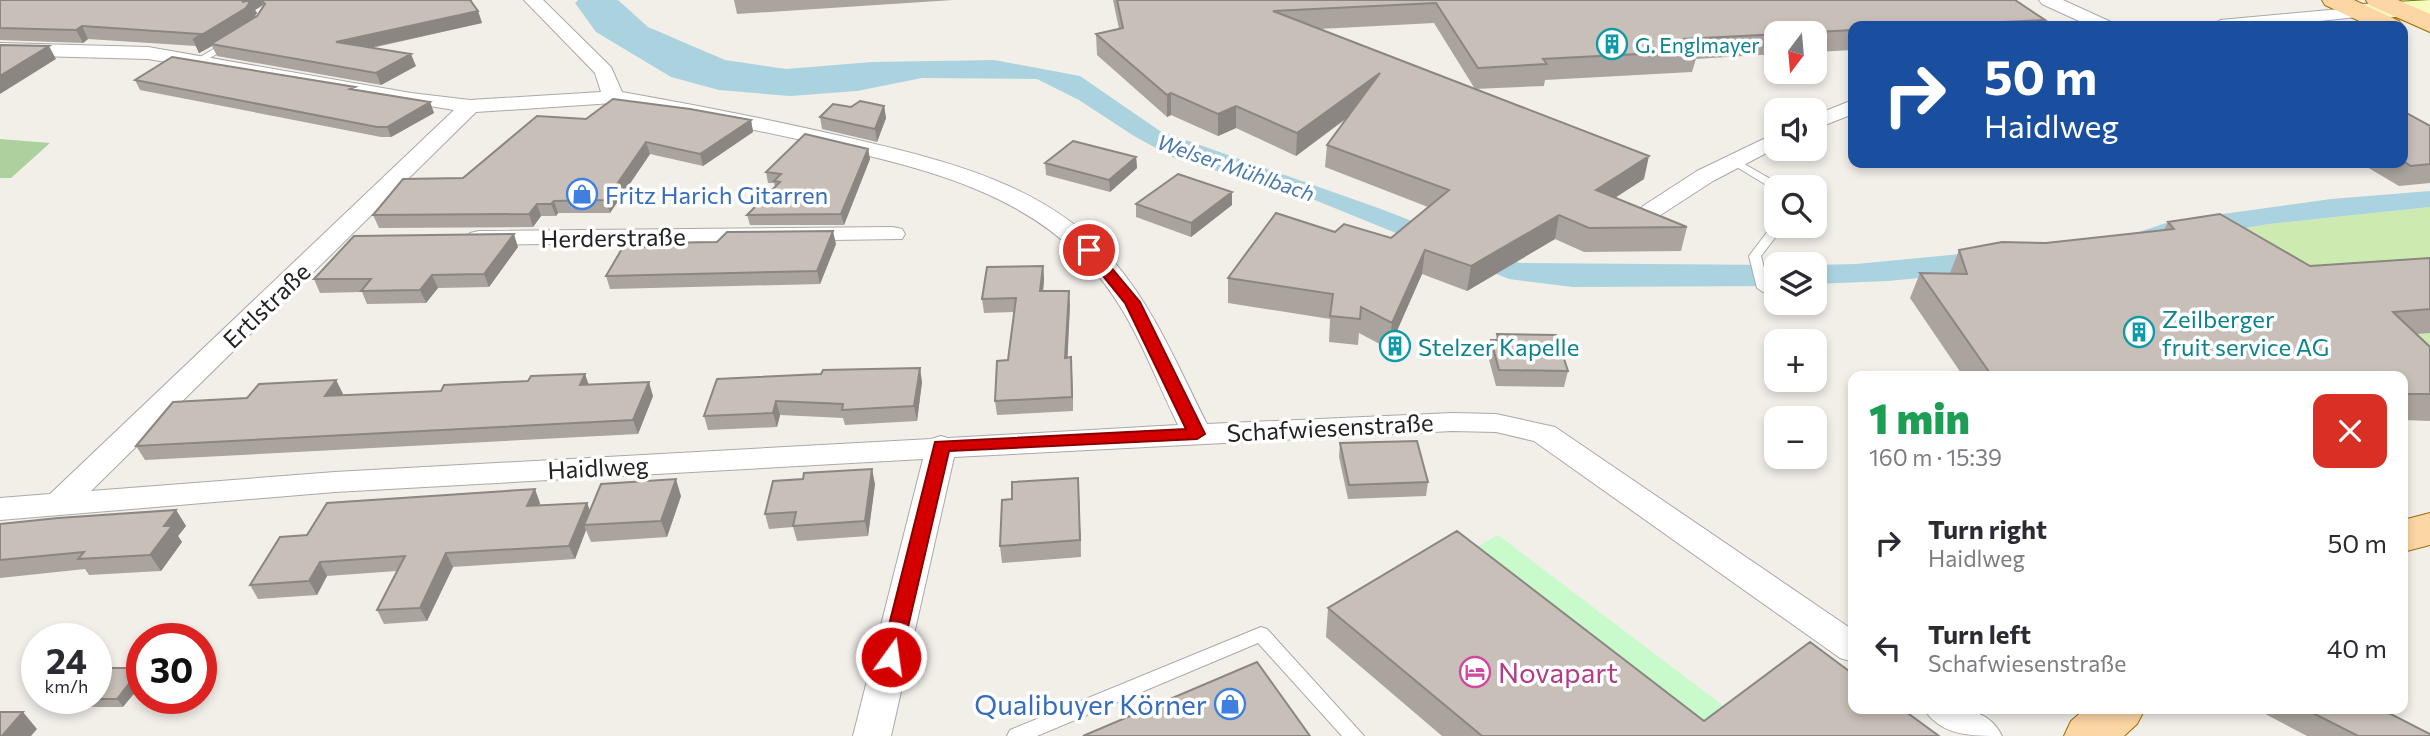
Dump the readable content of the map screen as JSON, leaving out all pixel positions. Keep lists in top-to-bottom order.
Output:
{
  "streets": {
    "street": [
      "Herderstraße",
      "Ertlstraße",
      "Schafwiesenstraße",
      "Haidlweg"
    ]
  },
  "crossings": [
    ["Ertlstraße", "Schafwiesenstraße"],
    ["Ertlstraße", "Haidlweg"],
    ["Schafwiesenstraße", "Haidlweg"]
  ],
  "water": ["Welser Mühlbach"],
  "places": {
    "building": ["G. Englmayer", "Zeilberger fruit service AG", "Stelzer Kapelle"],
    "shop": ["Fritz Harich Gitarren", "Qualibuyer Körner"],
    "hotel": ["Novapart"]
  },
  "north": "bottom",
  "page": {
    "map_buttons": ["+", "−"],
    "turn": ["50 m", "Haidlweg"],
    "heading": ["1 min", "160 m · 15:39"],
    "list": [
      {
        "name": "Turn right",
        "note": "Haidlweg",
        "value": "50 m"
      },
      {
        "name": "Turn left",
        "note": "Schafwiesenstraße",
        "value": "40 m"
      }
    ],
    "speed": "24 km/h",
    "limit": "30"
  }
}
